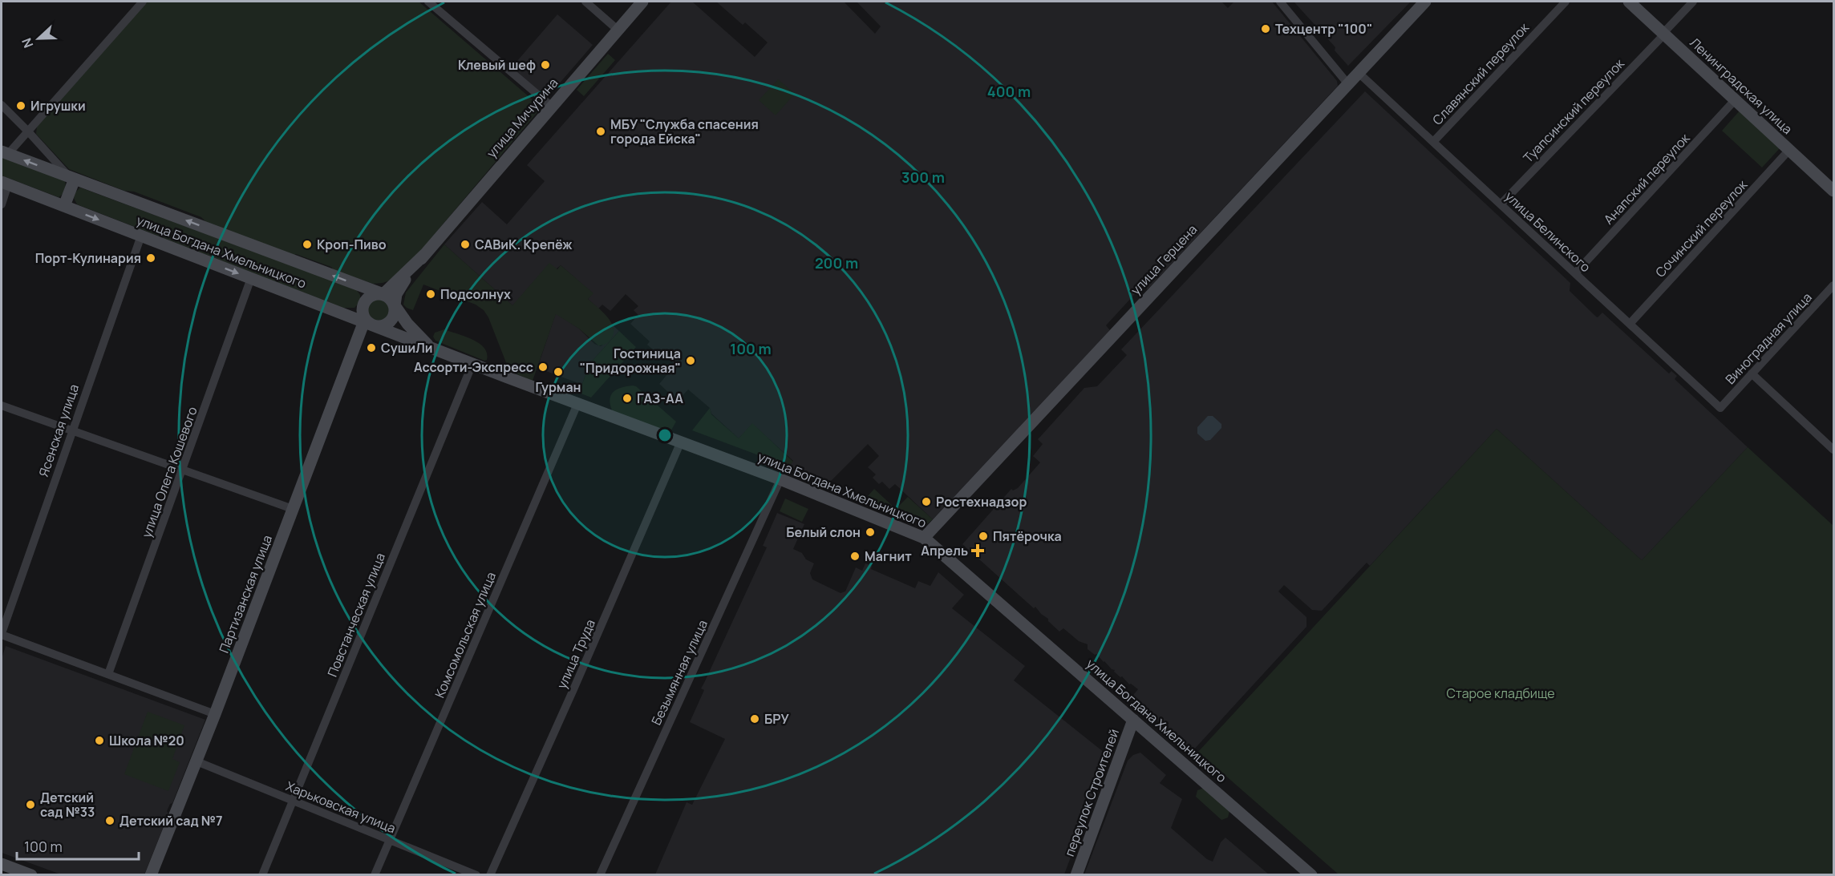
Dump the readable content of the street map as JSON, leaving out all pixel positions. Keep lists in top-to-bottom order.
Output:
{
  "streets": {
    "street": [
      "Славянский переулок",
      "Ленинградская улица",
      "Туапсинский переулок",
      "улица Мичурина",
      "Анапский переулок",
      "Сочинский переулок",
      "улица Белинского",
      "улица Богдана Хмельницкого",
      "улица Герцена",
      "Виноградная улица",
      "Ясенская улица",
      "улица Олега Кошевого",
      "Партизанская улица",
      "Повстанческая улица",
      "Комсомольская улица",
      "улица Труда",
      "Безымянная улица",
      "переулок Строителей",
      "Харьковская улица"
    ]
  },
  "crossings": [
    ["Славянский переулок", "улица Белинского"],
    ["Ленинградская улица", "Туапсинский переулок"],
    ["Ленинградская улица", "Анапский переулок"],
    ["Ленинградская улица", "Сочинский переулок"],
    ["Туапсинский переулок", "улица Белинского"],
    ["улица Мичурина", "улица Богдана Хмельницкого"],
    ["улица Мичурина", "Партизанская улица"],
    ["Анапский переулок", "улица Белинского"],
    ["Сочинский переулок", "улица Белинского"],
    ["улица Белинского", "улица Герцена"],
    ["улица Белинского", "Виноградная улица"],
    ["улица Богдана Хмельницкого", "улица Герцена"],
    ["улица Богдана Хмельницкого", "Ясенская улица"],
    ["улица Богдана Хмельницкого", "улица Олега Кошевого"],
    ["улица Богдана Хмельницкого", "Партизанская улица"],
    ["улица Богдана Хмельницкого", "Повстанческая улица"],
    ["улица Богдана Хмельницкого", "Комсомольская улица"],
    ["улица Богдана Хмельницкого", "улица Труда"],
    ["улица Богдана Хмельницкого", "Безымянная улица"],
    ["улица Богдана Хмельницкого", "переулок Строителей"],
    ["Партизанская улица", "Харьковская улица"],
    ["Повстанческая улица", "Харьковская улица"],
    ["Комсомольская улица", "Харьковская улица"]
  ],
  "parks": ["Старое кладбище"],
  "places": {
    "other": [
      "Техцентр \"100\"",
      "Клевый шеф",
      "Игрушки",
      "МБУ \"Служба спасения города Ейска\"",
      "Кроп-Пиво",
      "САВиК. Крепёж",
      "Порт-Кулинария",
      "Подсолнух",
      "СушиЛи",
      "Гостиница \"Придорожная\"",
      "Ассорти-Экспресс",
      "Гурман",
      "ГАЗ-АА",
      "Ростехнадзор",
      "Белый слон",
      "Пятёрочка",
      "Магнит",
      "БРУ",
      "Школа №20",
      "Детский сад №33",
      "Детский сад №7"
    ],
    "health": ["Апрель"]
  },
  "scale_bar": "100 m",
  "north": "left",
  "rings": [
    "400 m",
    "300 m",
    "200 m",
    "100 m"
  ]
}
